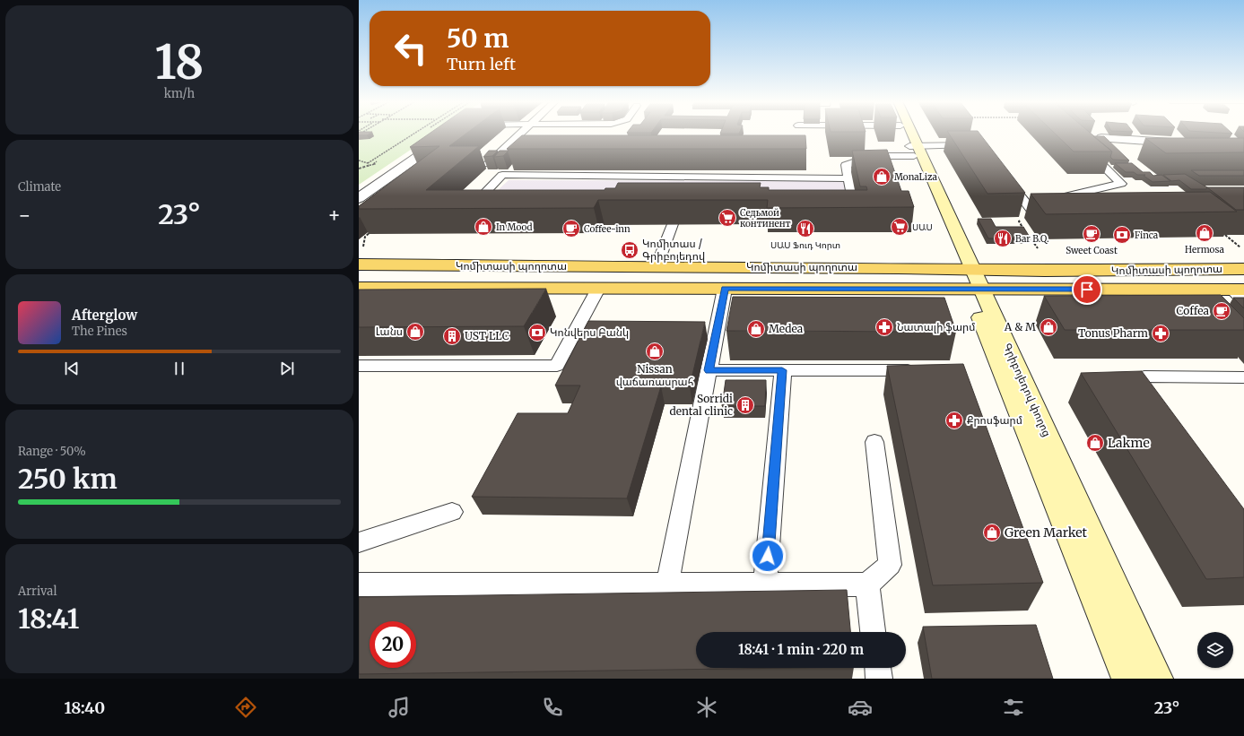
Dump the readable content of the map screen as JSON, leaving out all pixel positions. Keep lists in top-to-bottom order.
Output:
{
  "streets": {
    "main road": ["Կոմիտասի պողոտա"],
    "street": ["Գրիբոյեդով փողոց"]
  },
  "crossings": [
    ["Կոմիտասի պողոտա", "Գրիբոյեդով փողոց"]
  ],
  "places": {
    "shop": [
      "MonaLiza",
      "In Mood",
      "Hermosa",
      "A & M",
      "Medea",
      "Լանս",
      "Nissan վաճառասրահ",
      "Lakme",
      "Green Market"
    ],
    "supermarket": ["Седьмой континент", "ՍԱՍ"],
    "cafe": ["Coffee-inn", "Sweet Coast", "Coffea"],
    "restaurant": ["ՍԱՍ Ֆուդ Կորտ", "Bar B.Q."],
    "bank": ["Finca", "Կոնվերս Բանկ"],
    "bus stop": ["Կոմիտաս / Գրիբոյեդով"],
    "pharmacy": ["Նատալի ֆարմ", "Tonus Pharm", "Քրոսֆարմ"],
    "building": ["UST LLC", "Sorridi dental clinic"]
  },
  "page": {
    "tile": [
      ["18", "km/h"],
      "Climate",
      ["Range · 50%", "250 km"],
      ["Arrival", "18:41"]
    ],
    "turn": ["50 m", "Turn left"],
    "heat": ["−", "23°", "+"],
    "song": ["Afterglow", "The Pines"],
    "limit": "20",
    "trip": "18:41 · 1 min · 220 m",
    "tabs": ["18:40", "23°"]
  }
}
